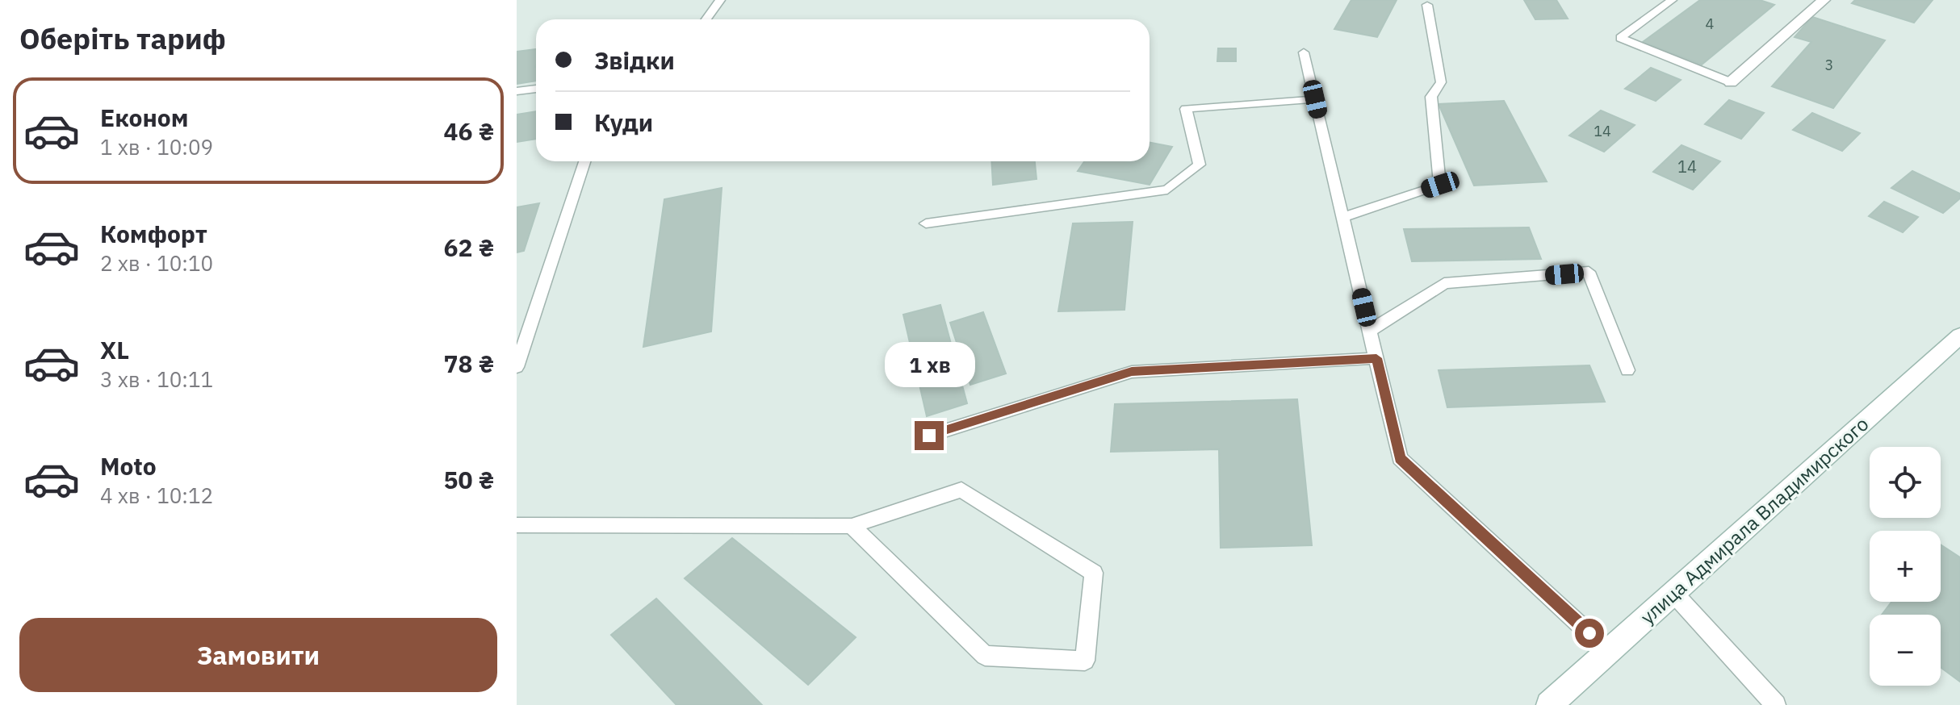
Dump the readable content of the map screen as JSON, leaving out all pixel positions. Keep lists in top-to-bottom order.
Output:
{
  "streets": {
    "main road": ["улица Адмирала Владимирского"]
  },
  "house_numbers": [
    "4",
    "3",
    "14",
    "14"
  ],
  "page": {
    "heading": "Оберіть тариф",
    "banner": ["Звідки", "Куди"],
    "list": [
      {
        "name": "Економ",
        "note": "1 хв · 10:09",
        "value": "46 ₴"
      },
      {
        "name": "Комфорт",
        "note": "2 хв · 10:10",
        "value": "62 ₴"
      },
      {
        "name": "XL",
        "note": "3 хв · 10:11",
        "value": "78 ₴"
      },
      {
        "name": "Moto",
        "note": "4 хв · 10:12",
        "value": "50 ₴"
      }
    ],
    "bubble": "1 хв",
    "map_buttons": ["+", "−"],
    "buttons": "Замовити"
  }
}
